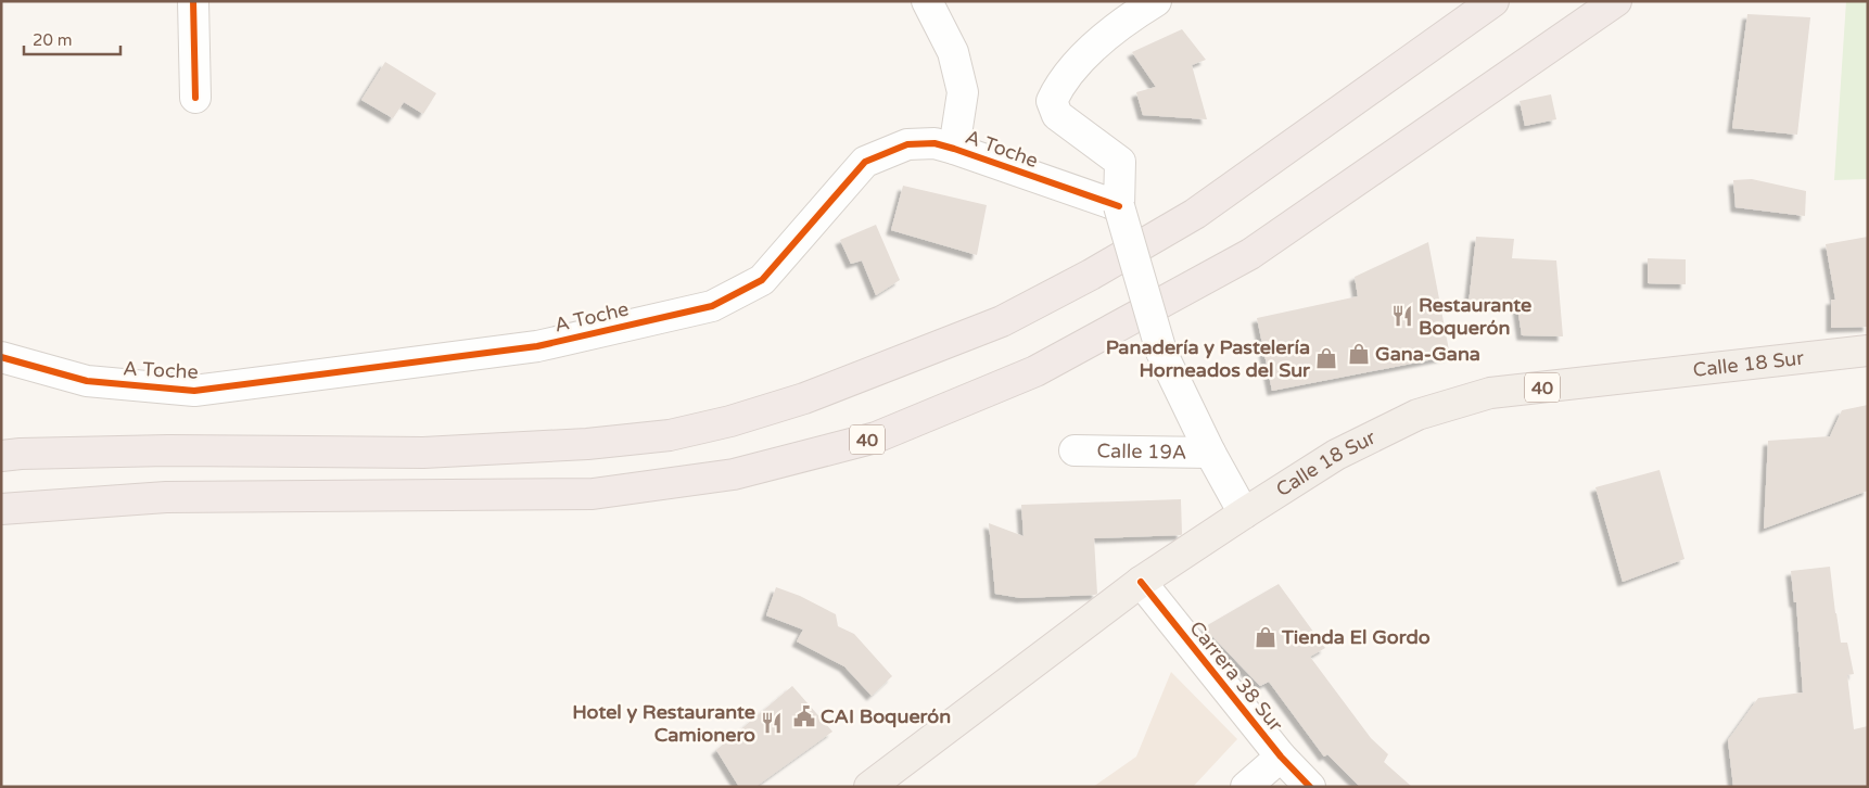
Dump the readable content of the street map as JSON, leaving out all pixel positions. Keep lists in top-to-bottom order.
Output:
{
  "streets": {
    "highway": ["40"],
    "main road": ["Calle 18 Sur"],
    "street": ["A Toche", "Calle 19A", "Carrera 38 Sur"]
  },
  "crossings": [
    ["Calle 18 Sur", "Carrera 38 Sur"]
  ],
  "places": {
    "restaurant": ["Restaurante Boquerón", "Hotel y Restaurante Camionero"],
    "shop": ["Gana-Gana", "Panadería y Pastelería Horneados del Sur", "Tienda El Gordo"],
    "public building": ["CAI Boquerón"]
  },
  "scale_bar": "20 m"
}
